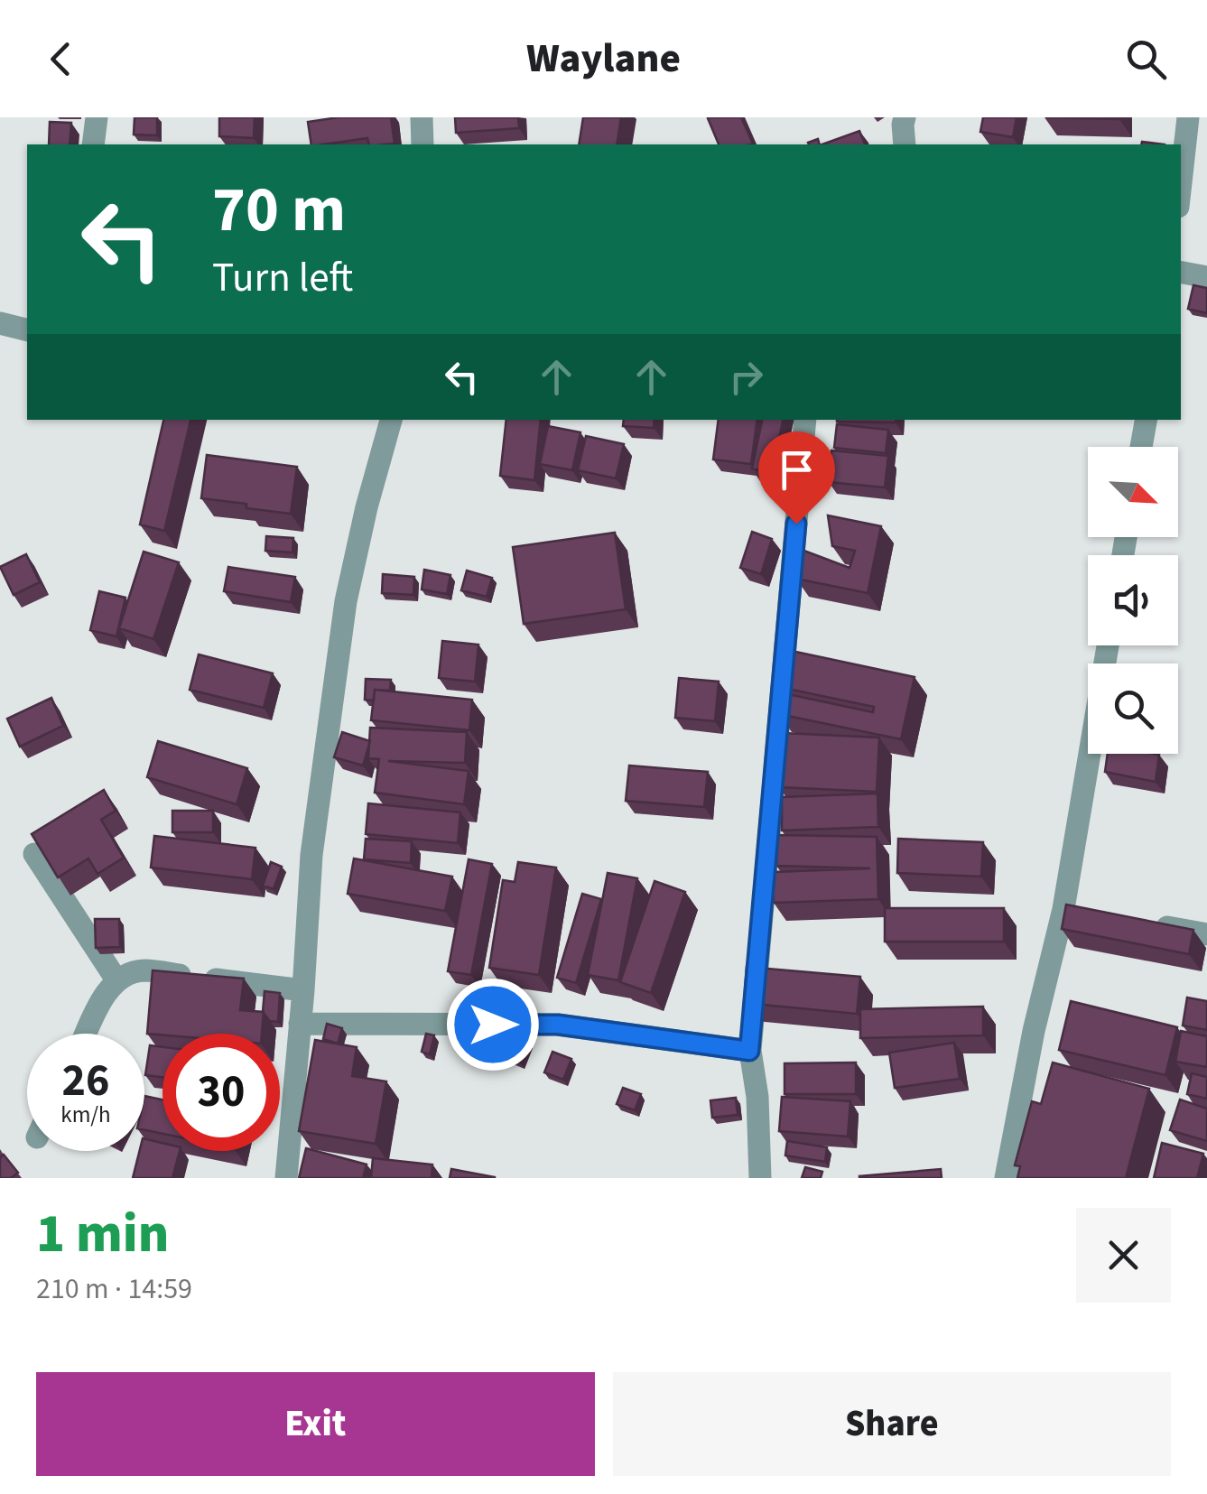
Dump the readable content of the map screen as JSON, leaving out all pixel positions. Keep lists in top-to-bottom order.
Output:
{
  "north": "bottom right",
  "page": {
    "header": "Waylane",
    "turn": ["70 m", "Turn left"],
    "speed": "26 km/h",
    "limit": "30",
    "heading": ["1 min", "210 m · 14:59"],
    "buttons": ["Exit", "Share"]
  }
}
